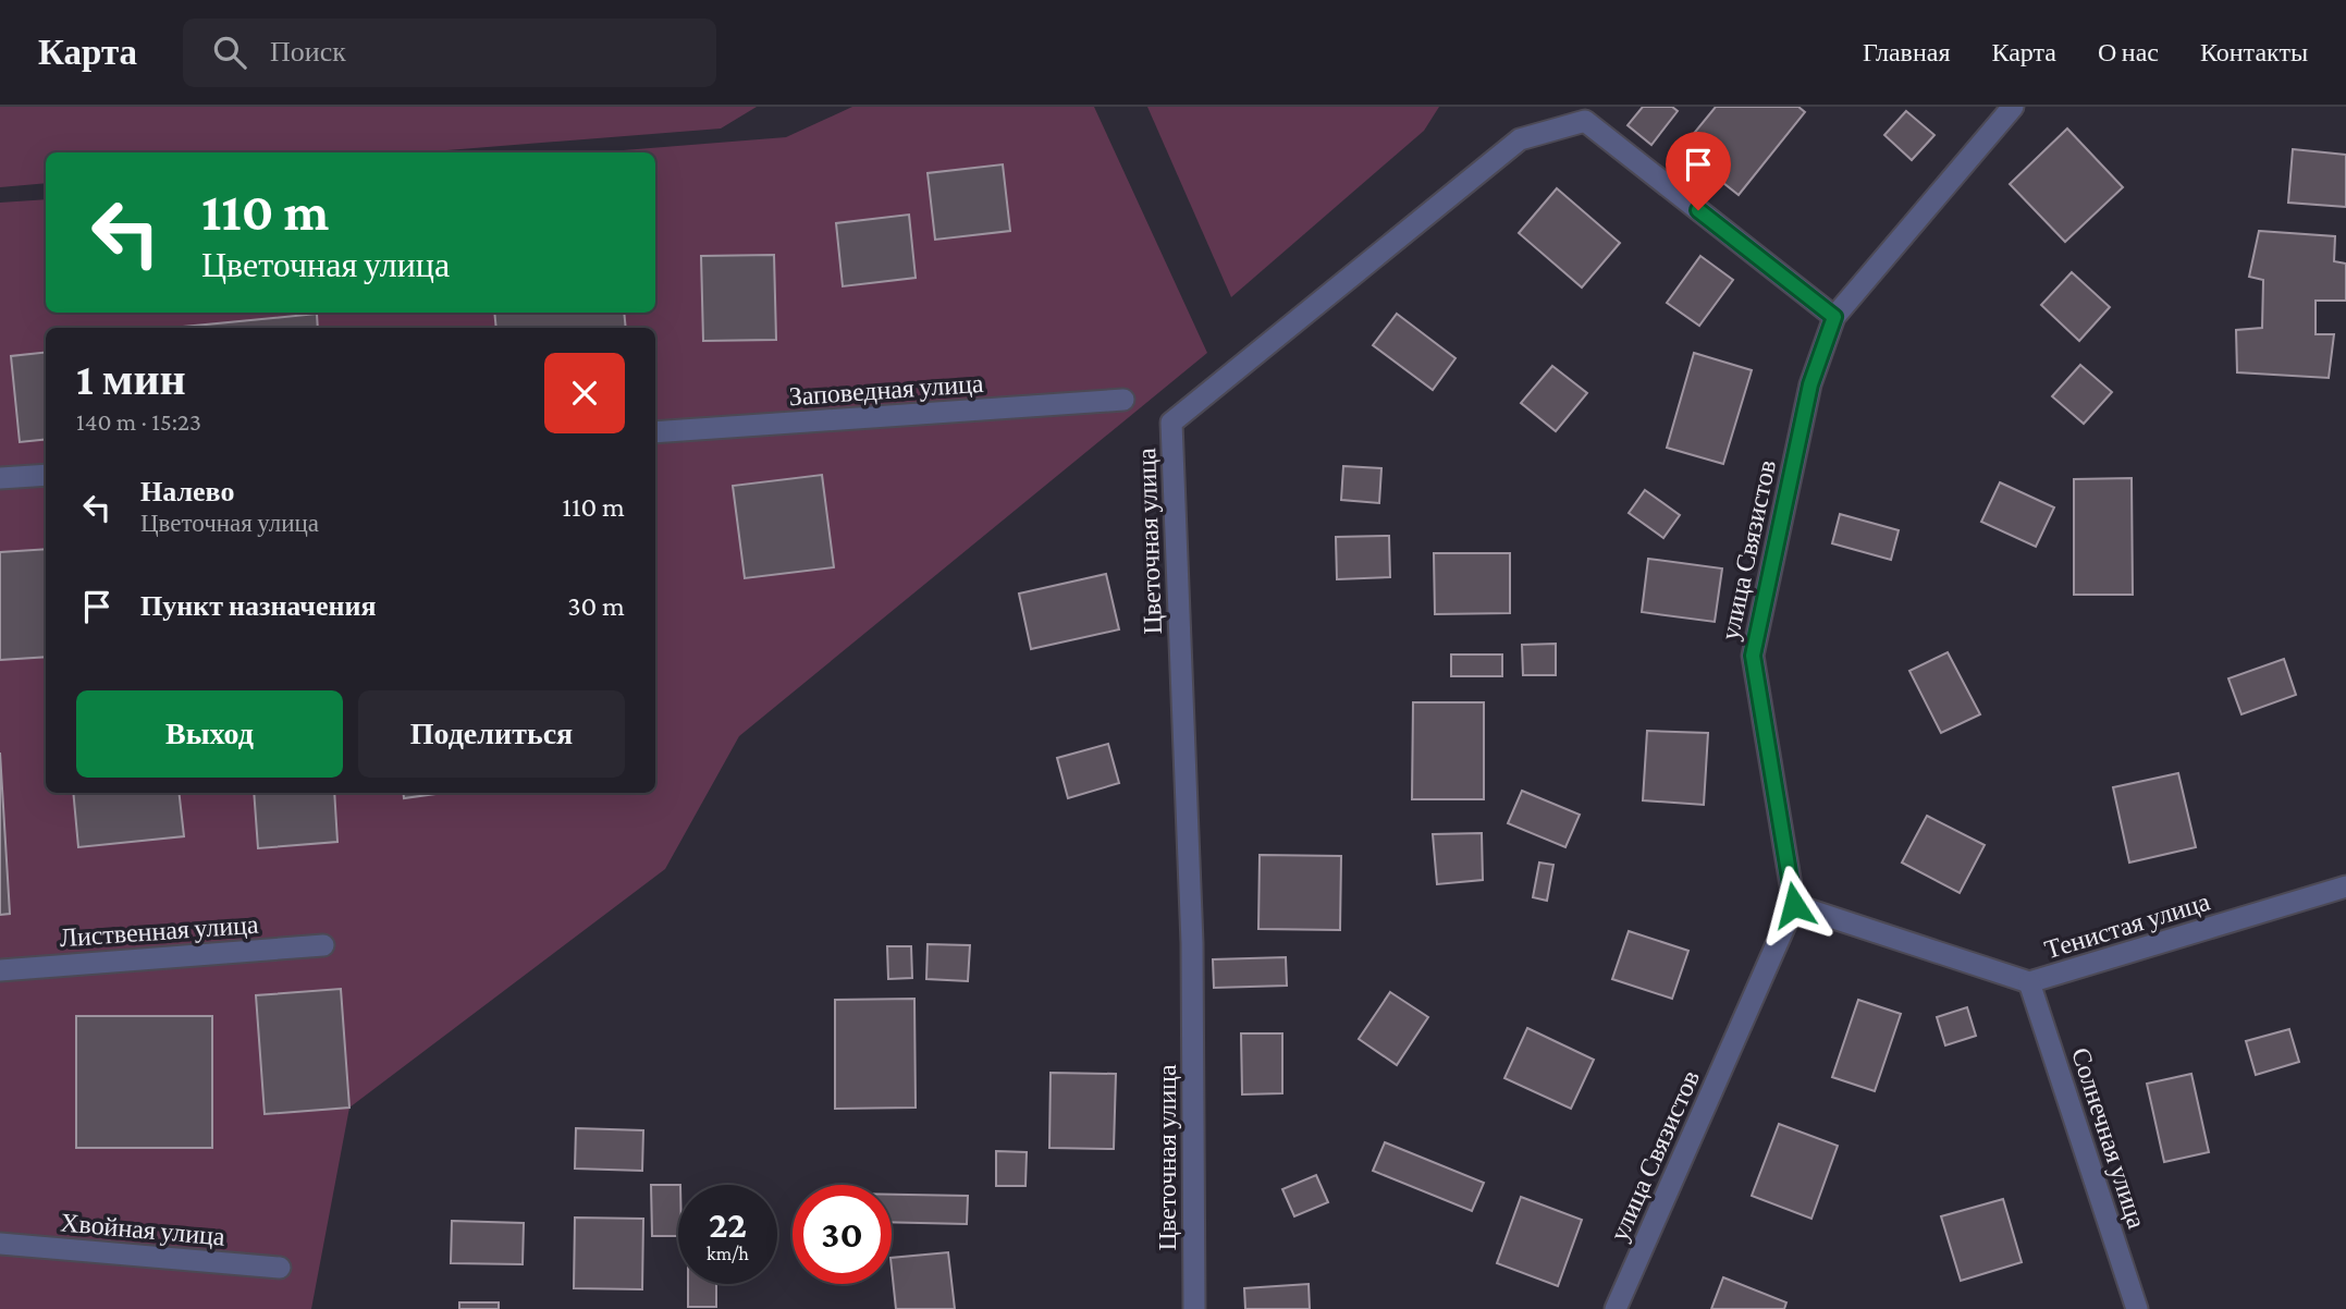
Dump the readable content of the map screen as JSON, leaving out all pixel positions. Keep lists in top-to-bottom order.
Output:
{
  "streets": {
    "street": [
      "Заповедная улица",
      "Цветочная улица",
      "улица Связистов",
      "Тенистая улица",
      "Лиственная улица",
      "Солнечная улица",
      "Хвойная улица"
    ]
  },
  "crossings": [
    ["Цветочная улица", "улица Связистов"],
    ["улица Связистов", "Тенистая улица"],
    ["Тенистая улица", "Солнечная улица"]
  ],
  "page": {
    "header": "Карта",
    "search": "Поиск",
    "nav": [
      "Главная",
      "Карта",
      "О нас",
      "Контакты"
    ],
    "turn": ["110 m", "Цветочная улица"],
    "heading": ["1 мин", "140 m · 15:23"],
    "list": [
      {
        "name": "Налево",
        "note": "Цветочная улица",
        "value": "110 m"
      },
      {
        "name": "Пункт назначения",
        "value": "30 m"
      }
    ],
    "buttons": ["Выход", "Поделиться"],
    "speed": "22 km/h",
    "limit": "30"
  }
}
